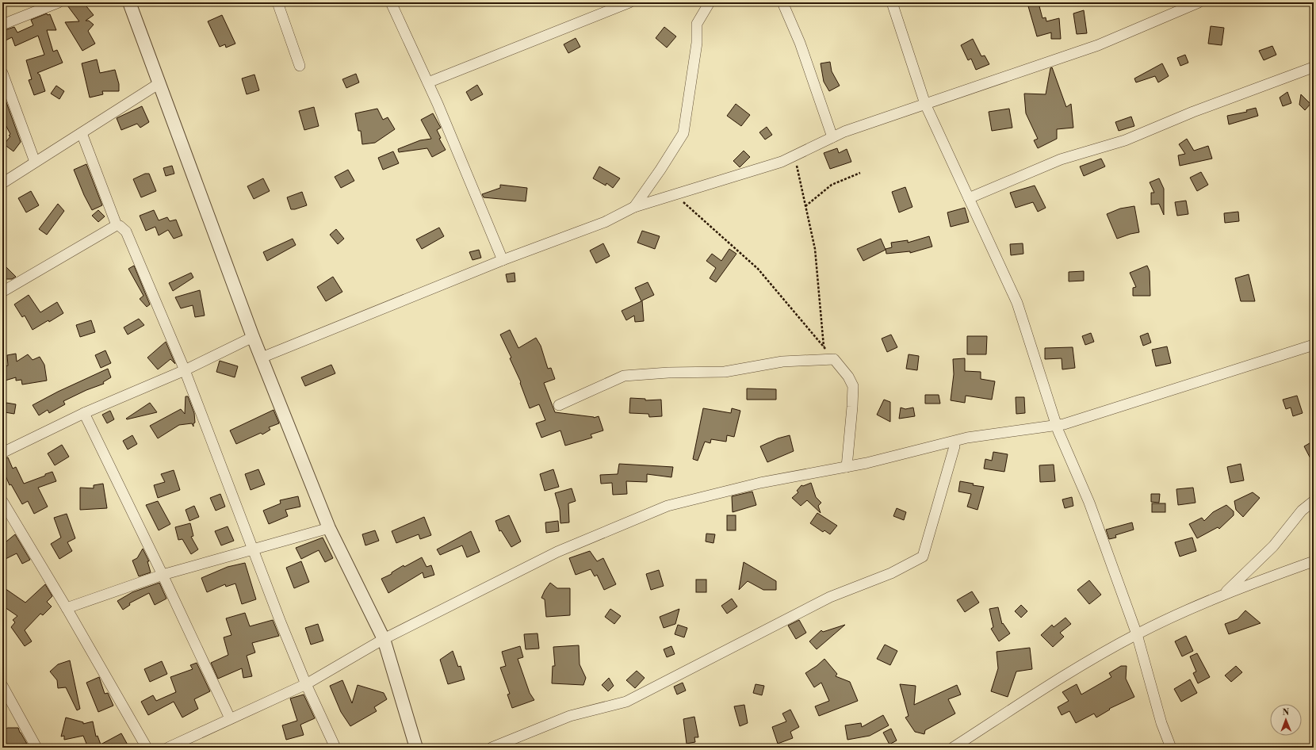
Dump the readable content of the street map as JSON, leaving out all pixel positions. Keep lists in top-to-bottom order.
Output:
{
  "north": "top"
}
